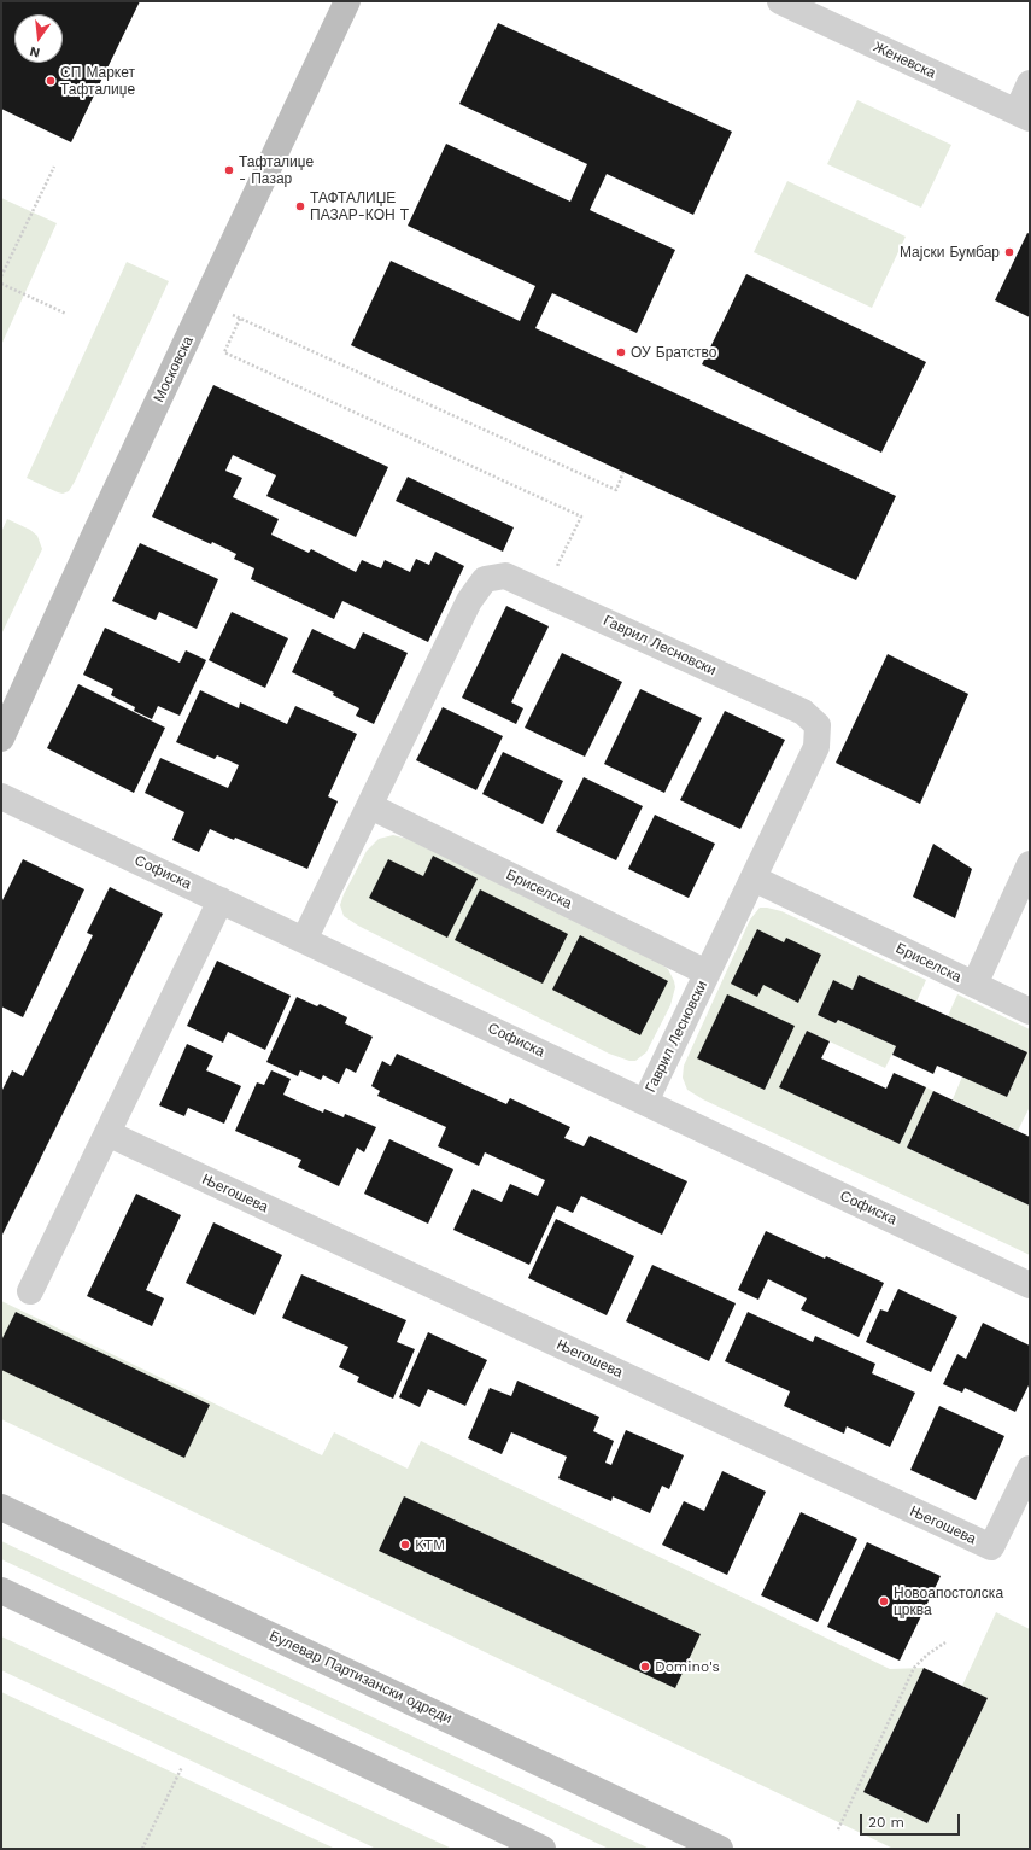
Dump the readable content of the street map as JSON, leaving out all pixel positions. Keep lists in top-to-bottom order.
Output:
{
  "streets": {
    "street": [
      "Женевска",
      "Московска",
      "Гаврил Лесновски",
      "Софиска",
      "Бриселска",
      "Његошева",
      "Булевар Партизански одреди"
    ]
  },
  "crossings": [
    ["Гаврил Лесновски", "Софиска"],
    ["Гаврил Лесновски", "Бриселска"]
  ],
  "places": [
    "СП Маркет Тафталиџе",
    "Тафталиџе - Пазар",
    "ТАФТАЛИЏЕ ПАЗАР-КОН Т",
    "Мајски Бумбар",
    "ОУ Братство",
    "KTM",
    "Новоапостолска црква",
    "Domino's"
  ],
  "scale_bar": "20 m",
  "north": "bottom"
}
